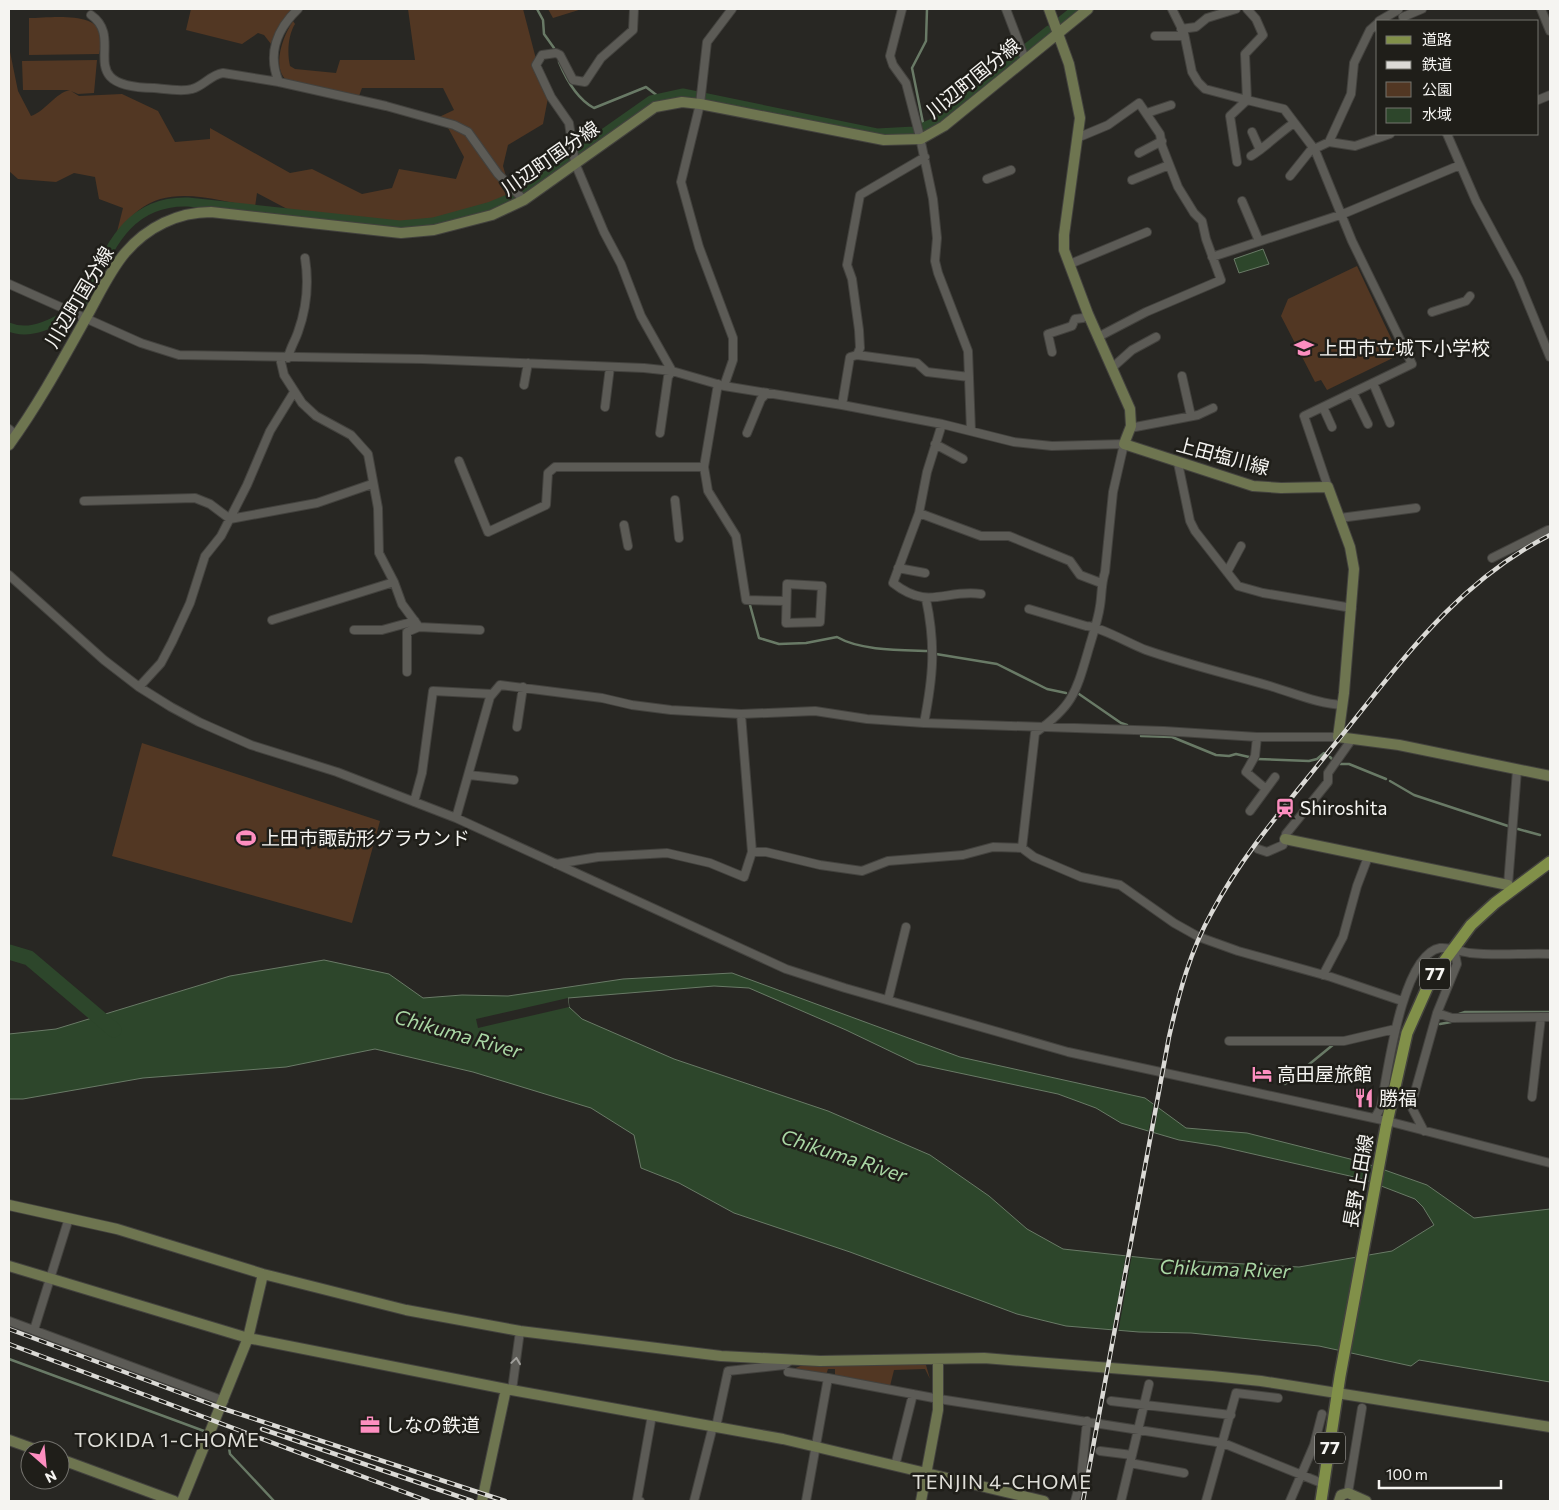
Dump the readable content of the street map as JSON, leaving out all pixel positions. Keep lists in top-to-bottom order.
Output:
{
  "streets": {
    "main road": ["77", "長野上田線"],
    "street": ["川辺町国分線", "上田塩川線"]
  },
  "districts": ["TOKIDA 1-CHOME", "TENJIN 4-CHOME"],
  "water": ["Chikuma River"],
  "places": {
    "school or university": ["上田市立城下小学校"],
    "station": ["Shiroshita"],
    "sports": ["上田市諏訪形グラウンド"],
    "hotel": ["高田屋旅館"],
    "restaurant": ["勝福"],
    "office": ["しなの鉄道"]
  },
  "legend": [
    "道路",
    "鉄道",
    "公園",
    "水域"
  ],
  "scale_bar": "100 m",
  "north": "bottom right"
}
